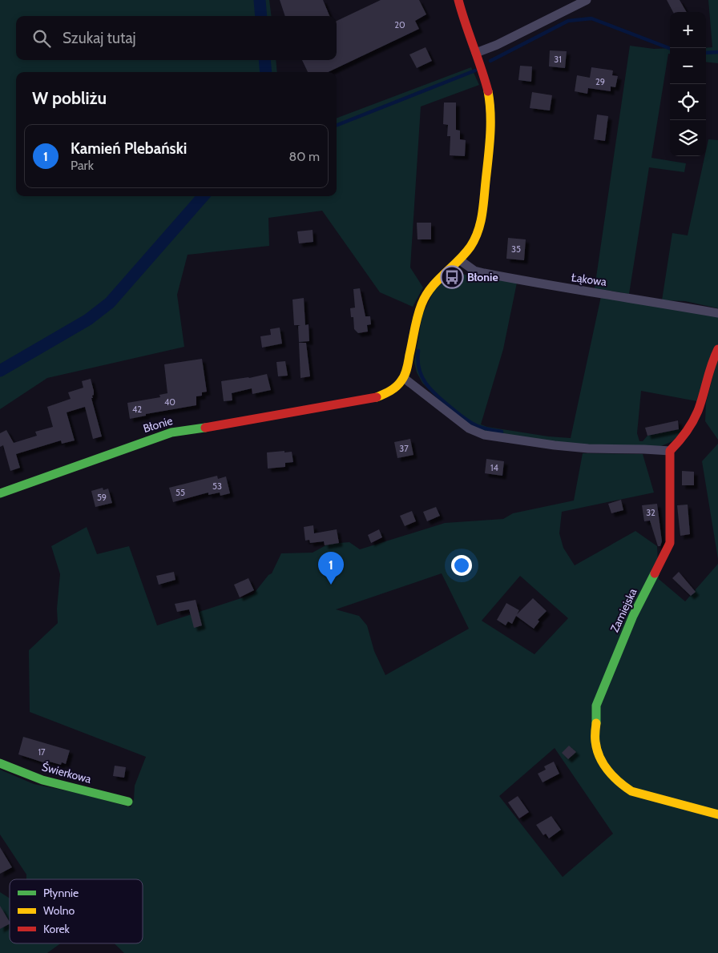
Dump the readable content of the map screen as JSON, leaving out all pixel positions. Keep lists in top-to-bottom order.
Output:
{
  "streets": {
    "street": [
      "Łąkowa",
      "Błonie",
      "Zamiejska",
      "Świerkowa"
    ]
  },
  "places": {
    "bus stop": ["Błonie"]
  },
  "house_numbers": [
    "20",
    "31",
    "29",
    "35",
    "40",
    "42",
    "37",
    "14",
    "53",
    "55",
    "59",
    "32",
    "17"
  ],
  "legend": ["Płynnie", "Wolno", "Korek"],
  "page": {
    "map_buttons": ["+", "−"],
    "search": "Szukaj tutaj",
    "heading": "W pobliżu",
    "list": [
      {
        "mark": "1",
        "name": "Kamień Plebański",
        "note": "Park",
        "value": "80 m"
      }
    ],
    "pins": "1"
  }
}
